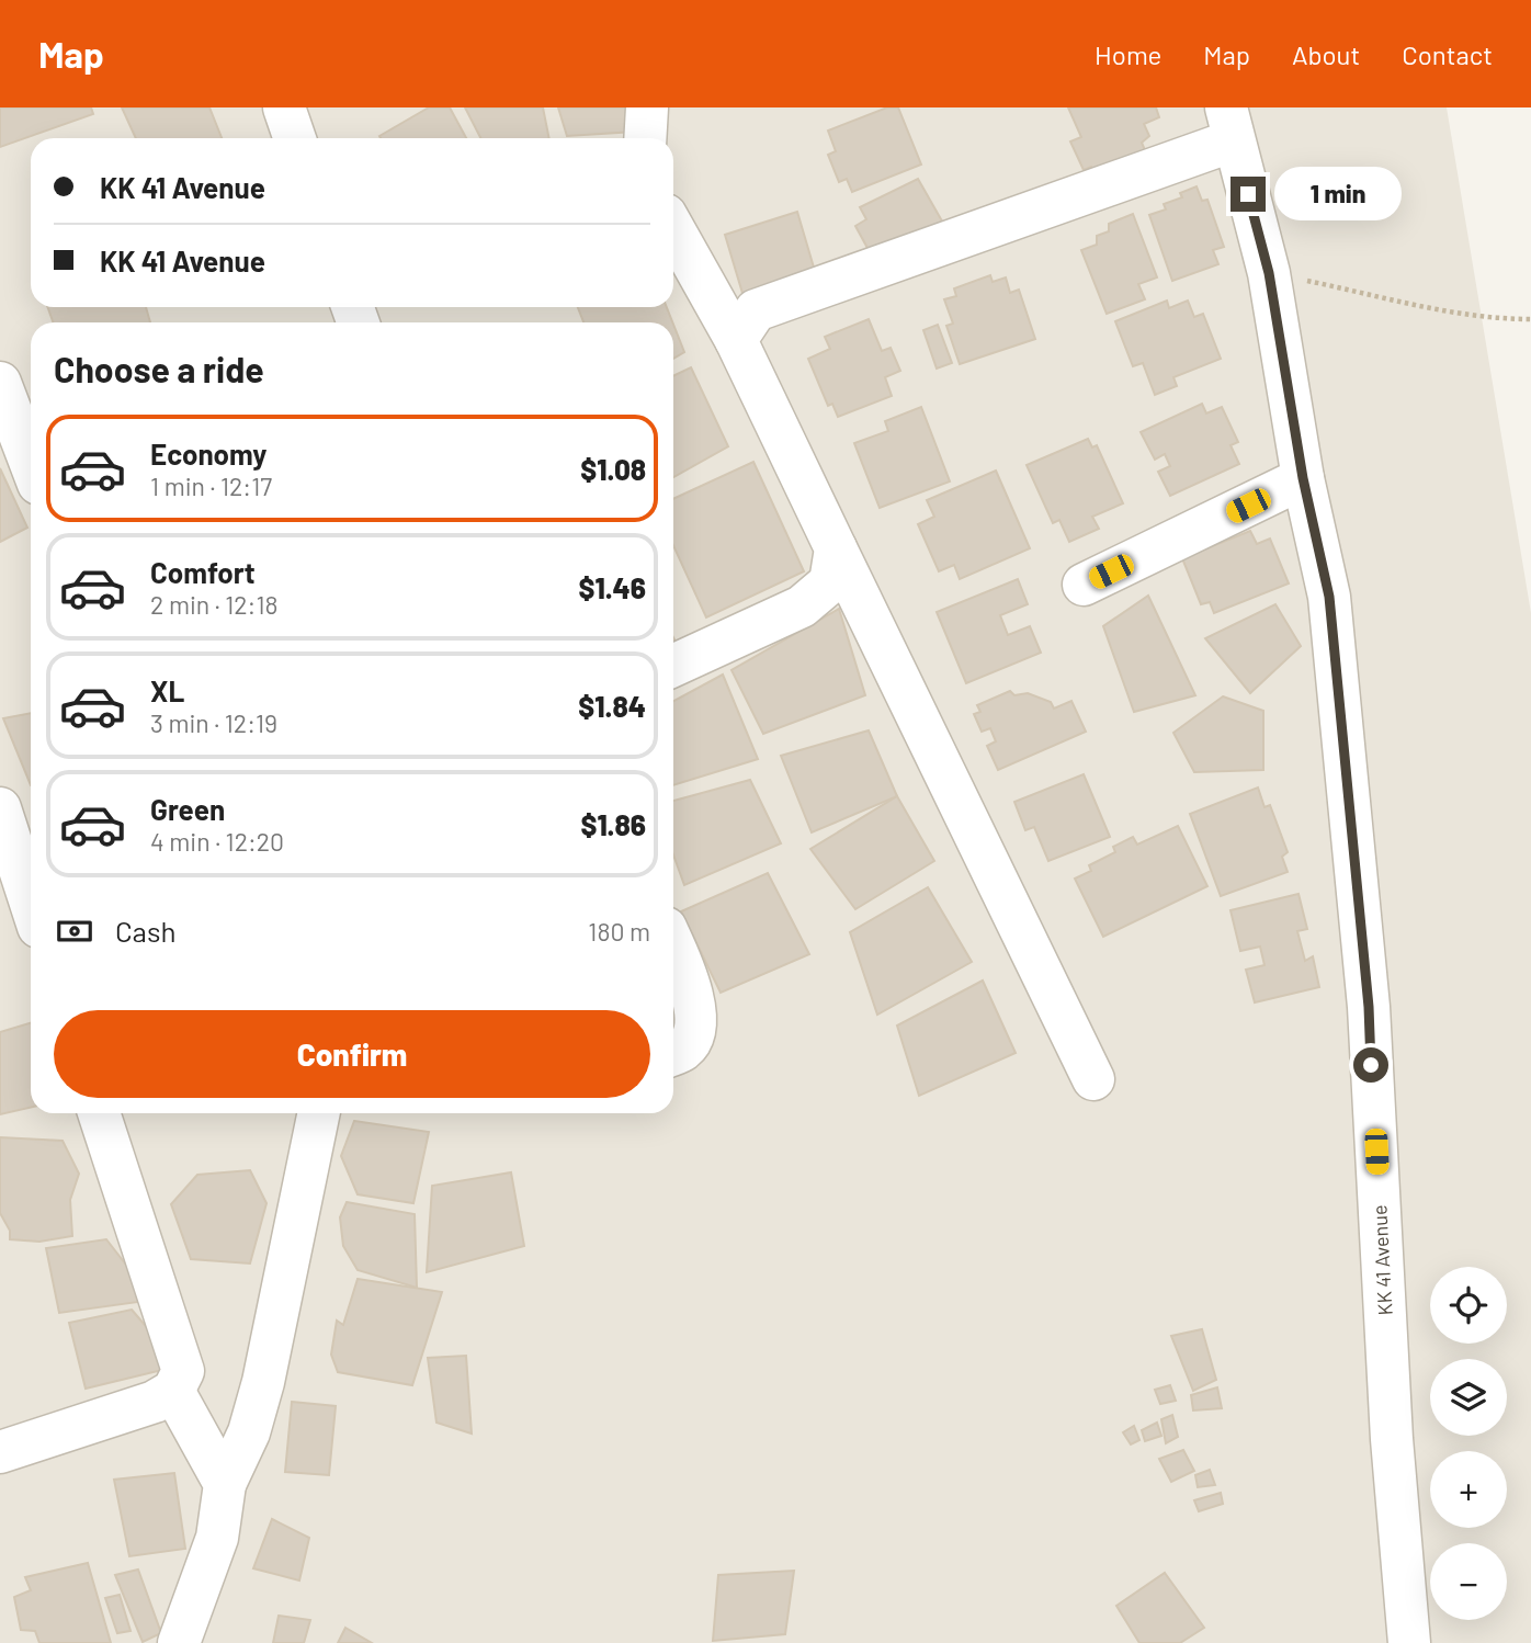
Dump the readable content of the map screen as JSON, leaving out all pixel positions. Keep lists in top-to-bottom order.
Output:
{
  "streets": {
    "street": ["KK 41 Avenue"]
  },
  "page": {
    "header": "Map",
    "nav": [
      "Home",
      "Map",
      "About",
      "Contact"
    ],
    "banner": ["KK 41 Avenue", "KK 41 Avenue"],
    "bubble": "1 min",
    "heading": "Choose a ride",
    "list": [
      {
        "name": "Economy",
        "note": "1 min · 12:17",
        "value": "$1.08"
      },
      {
        "name": "Comfort",
        "note": "2 min · 12:18",
        "value": "$1.46"
      },
      {
        "name": "XL",
        "note": "3 min · 12:19",
        "value": "$1.84"
      },
      {
        "name": "Green",
        "note": "4 min · 12:20",
        "value": "$1.86"
      }
    ],
    "pay": ["Cash", "180 m"],
    "buttons": "Confirm",
    "map_buttons": ["+", "−"]
  }
}
